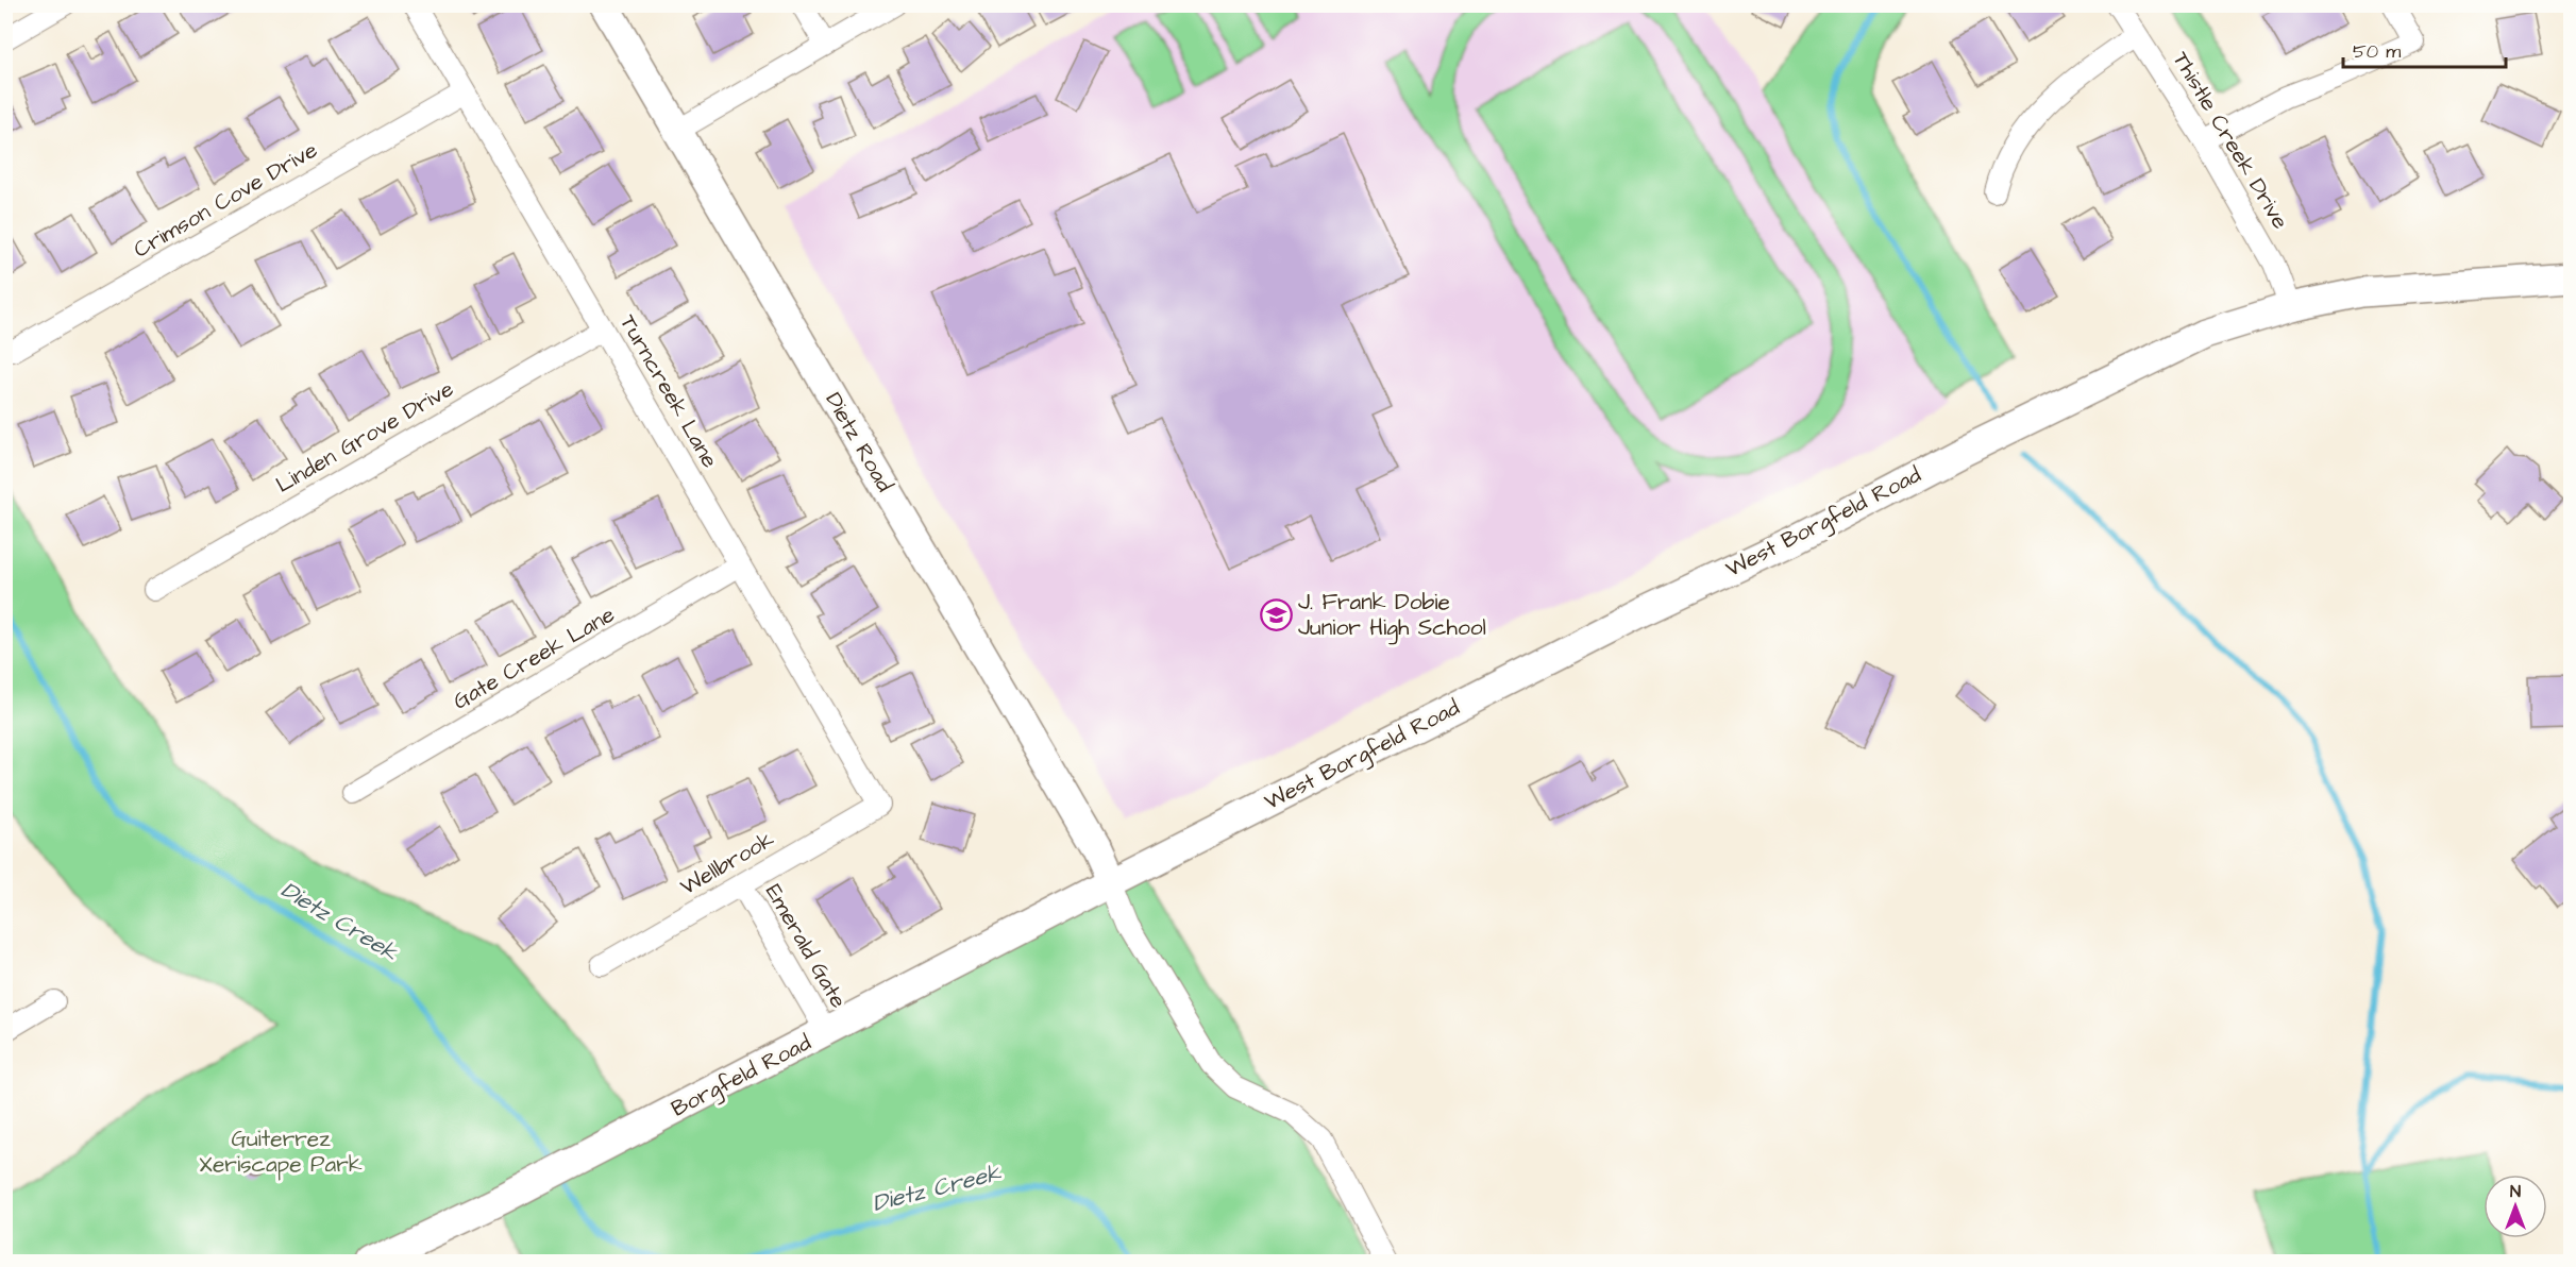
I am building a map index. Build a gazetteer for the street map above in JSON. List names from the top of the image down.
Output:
{
  "streets": {
    "street": [
      "Thistle Creek Drive",
      "Crimson Cove Drive",
      "Turncreek Lane",
      "Linden Grove Drive",
      "Dietz Road",
      "West Borgfeld Road",
      "Gate Creek Lane",
      "Wellbrook",
      "Emerald Gate",
      "Borgfeld Road"
    ]
  },
  "crossings": [
    ["Thistle Creek Drive", "West Borgfeld Road"],
    ["Crimson Cove Drive", "Turncreek Lane"],
    ["Turncreek Lane", "Linden Grove Drive"],
    ["Turncreek Lane", "Gate Creek Lane"],
    ["Turncreek Lane", "Wellbrook"],
    ["Dietz Road", "West Borgfeld Road"],
    ["Dietz Road", "Borgfeld Road"],
    ["West Borgfeld Road", "Borgfeld Road"],
    ["Wellbrook", "Emerald Gate"],
    ["Emerald Gate", "Borgfeld Road"]
  ],
  "water": ["Dietz Creek"],
  "parks": ["Guiterrez Xeriscape Park"],
  "places": {
    "school or university": ["J. Frank Dobie Junior High School"]
  },
  "scale_bar": "50 m",
  "north": "top"
}
